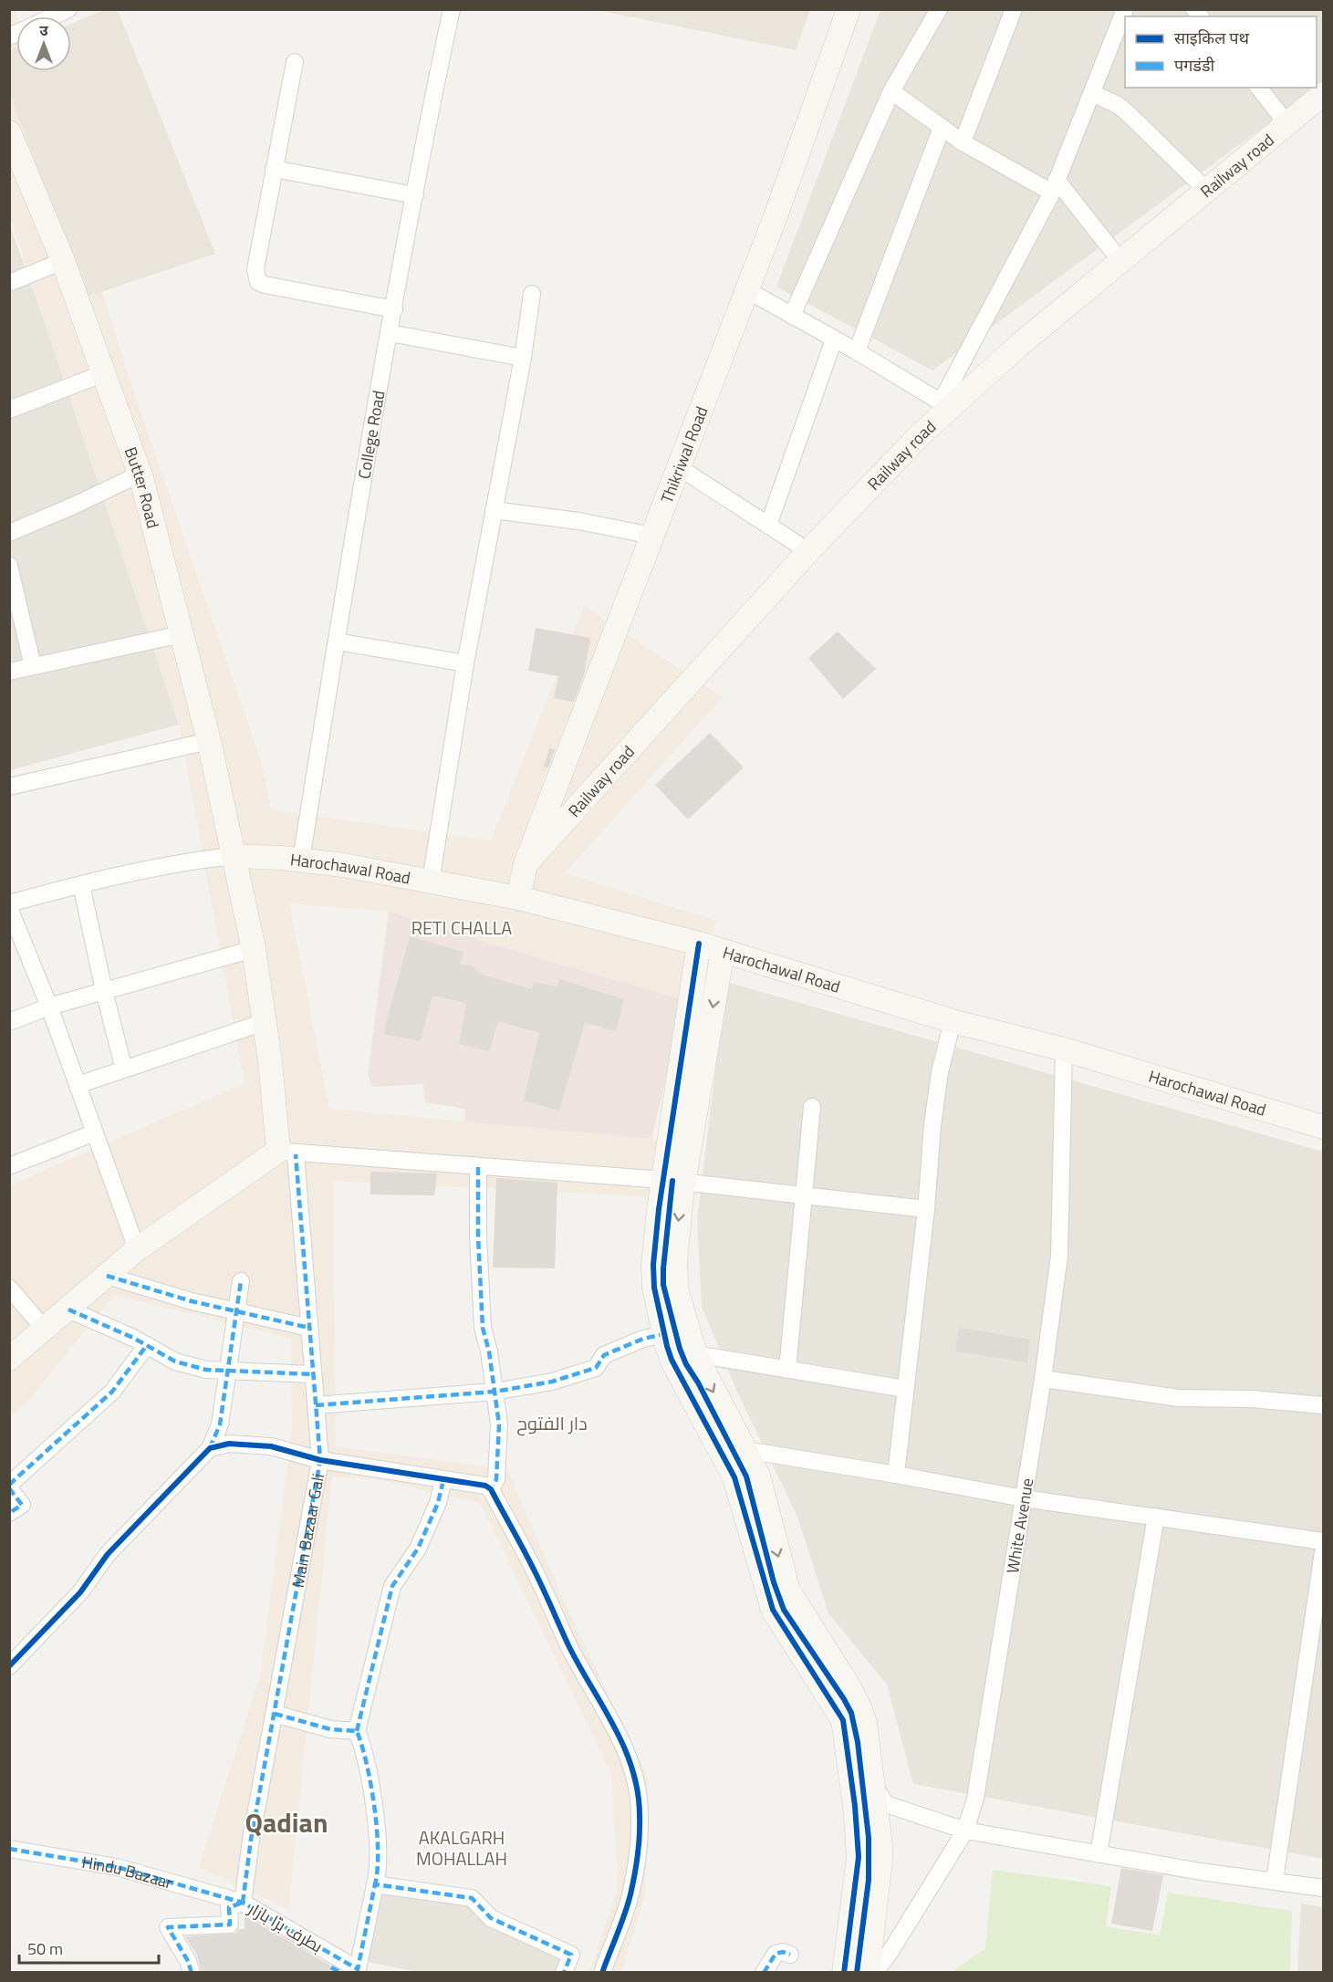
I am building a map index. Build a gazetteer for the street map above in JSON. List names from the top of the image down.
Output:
{
  "streets": {
    "main road": [
      "Railway road",
      "Thikriwal Road",
      "Butter Road",
      "Harochawal Road"
    ],
    "street": [
      "College Road",
      "White Avenue",
      "Main Bazaar Gali",
      "Hindu Bazaar",
      "بطرف بڑا بازار"
    ]
  },
  "crossings": [
    ["Railway road", "Thikriwal Road"],
    ["College Road", "Harochawal Road"],
    ["Thikriwal Road", "Harochawal Road"],
    ["Butter Road", "Harochawal Road"],
    ["Butter Road", "Main Bazaar Gali"],
    ["Harochawal Road", "White Avenue"],
    ["Main Bazaar Gali", "Hindu Bazaar"],
    ["Main Bazaar Gali", "بطرف بڑا بازار"],
    ["Hindu Bazaar", "بطرف بڑا بازار"]
  ],
  "districts": [
    "RETI CHALLA",
    "دار الفتوح",
    "Qadian",
    "AKALGARH MOHALLAH"
  ],
  "legend": ["साइकिल पथ", "पगडंडी"],
  "scale_bar": "50 m",
  "north": "top"
}
